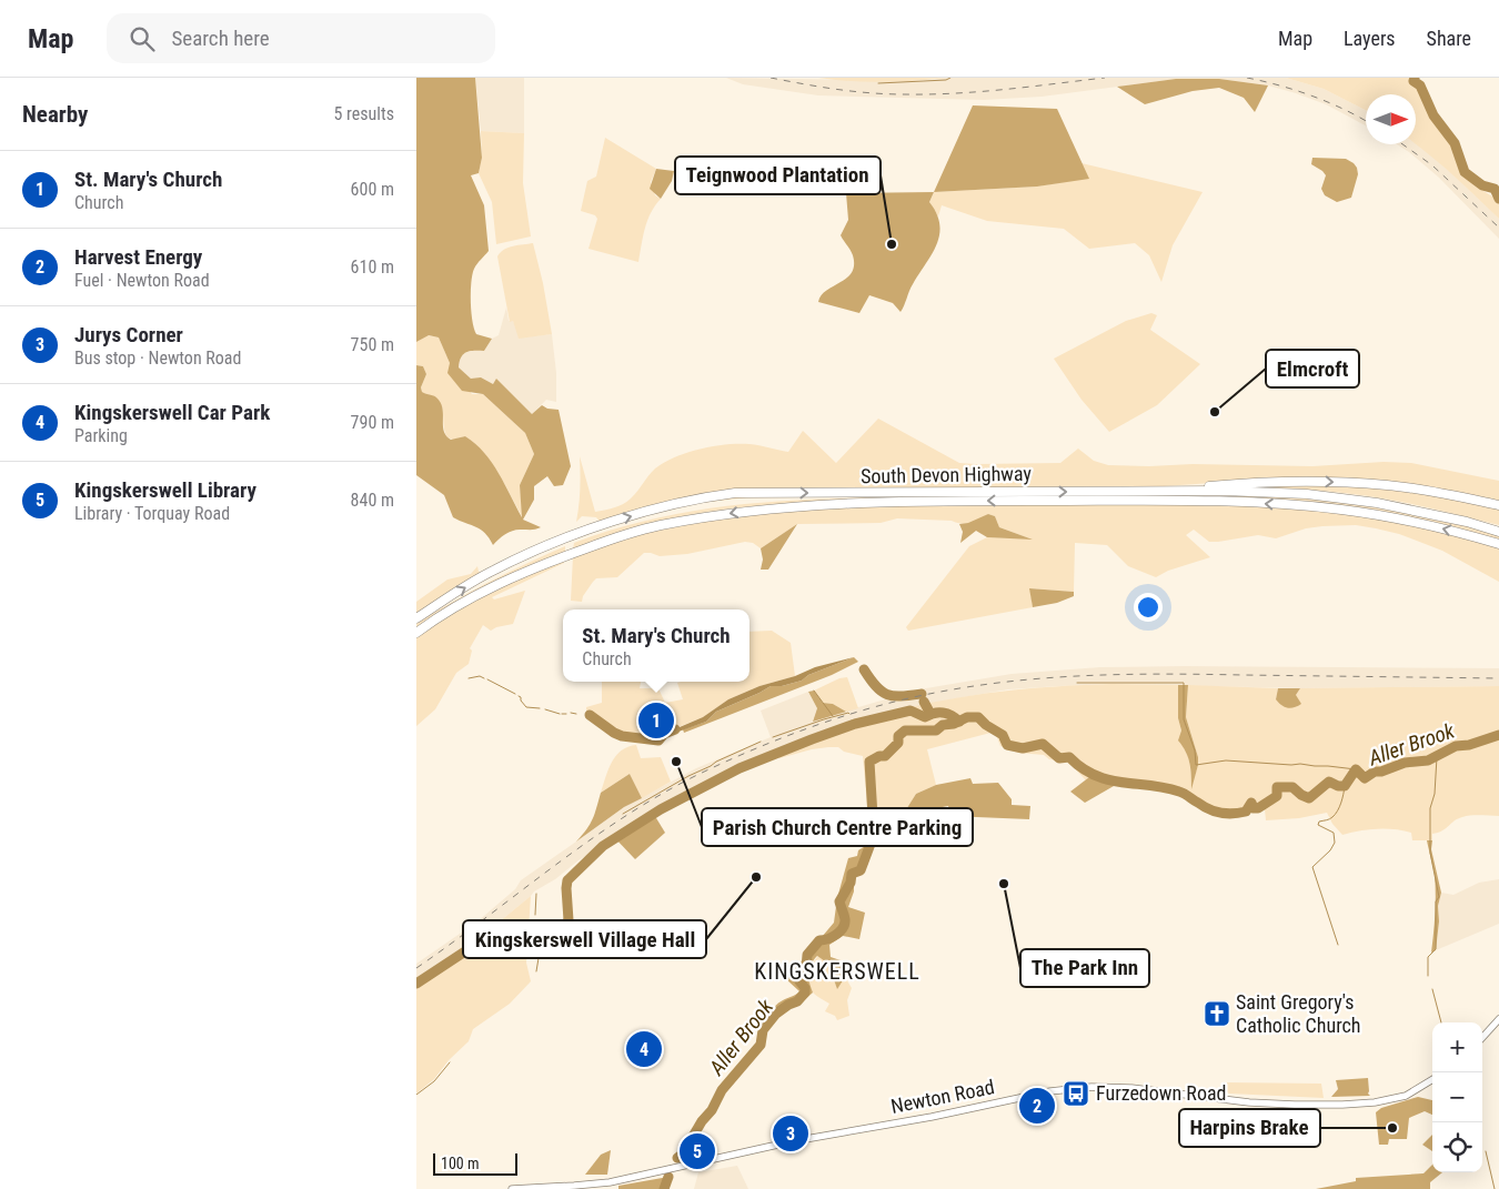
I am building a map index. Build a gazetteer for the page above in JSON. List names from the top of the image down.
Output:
{
  "streets": {
    "highway": ["South Devon Highway"],
    "street": ["Newton Road"]
  },
  "districts": ["KINGSKERSWELL"],
  "water": ["Aller Brook"],
  "places": {
    "other": [
      "Teignwood Plantation",
      "Elmcroft",
      "Parish Church Centre Parking",
      "Kingskerswell Village Hall",
      "The Park Inn",
      "Harpins Brake"
    ],
    "church": ["Saint Gregory's Catholic Church"],
    "bus stop": ["Furzedown Road"]
  },
  "scale_bar": "100 m",
  "north": "right",
  "page": {
    "header": "Map",
    "search": "Search here",
    "nav": ["Map", "Layers", "Share"],
    "heading": ["Nearby", "5 results"],
    "list": [
      {
        "mark": "1",
        "name": "St. Mary's Church",
        "note": "Church",
        "value": "600 m"
      },
      {
        "mark": "2",
        "name": "Harvest Energy",
        "note": "Fuel · Newton Road",
        "value": "610 m"
      },
      {
        "mark": "3",
        "name": "Jurys Corner",
        "note": "Bus stop · Newton Road",
        "value": "750 m"
      },
      {
        "mark": "4",
        "name": "Kingskerswell Car Park",
        "note": "Parking",
        "value": "790 m"
      },
      {
        "mark": "5",
        "name": "Kingskerswell Library",
        "note": "Library · Torquay Road",
        "value": "840 m"
      }
    ],
    "popup": ["St. Mary's Church", "Church"],
    "pins": [
      "1",
      "4",
      "2",
      "3",
      "5"
    ],
    "map_buttons": ["+", "−"],
    "scale": "100 m"
  }
}
